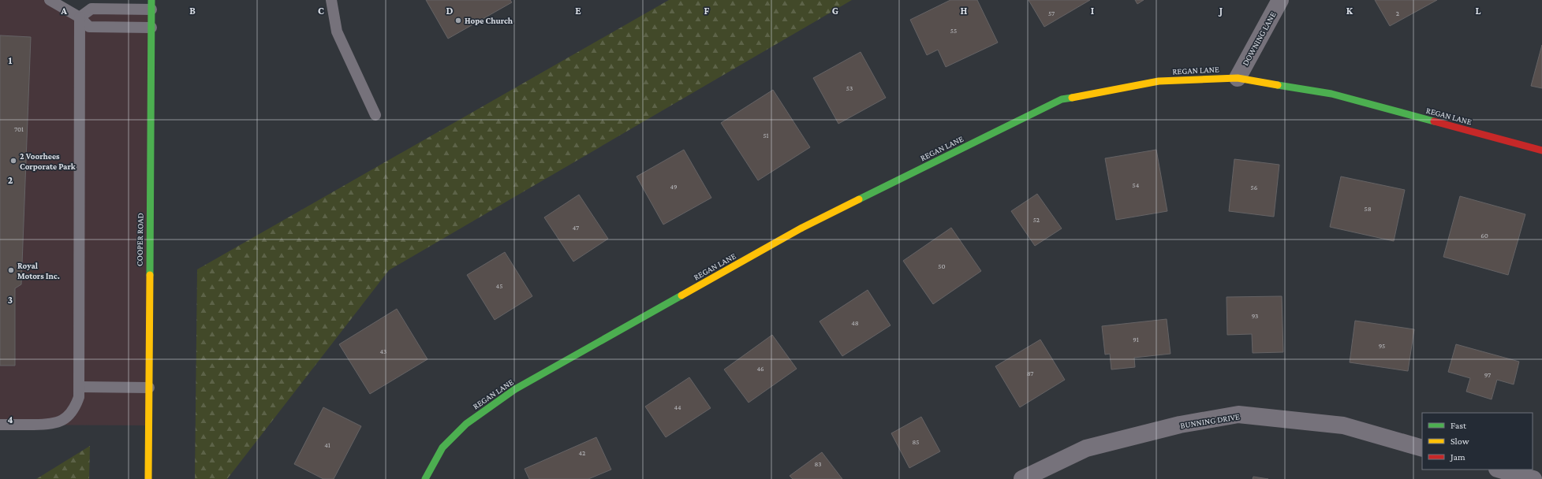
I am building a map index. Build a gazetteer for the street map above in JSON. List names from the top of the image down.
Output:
{
  "streets": {
    "street": [
      "DOWNING LANE",
      "REGAN LANE",
      "COOPER ROAD",
      "BUNNING DRIVE"
    ]
  },
  "crossings": [
    ["DOWNING LANE", "REGAN LANE"]
  ],
  "places": ["Hope Church", "2 Voorhees Corporate Park", "Royal Motors Inc."],
  "house_numbers": [
    "57",
    "2",
    "55",
    "53",
    "701",
    "51",
    "54",
    "49",
    "56",
    "58",
    "52",
    "47",
    "60",
    "50",
    "45",
    "93",
    "48",
    "91",
    "95",
    "43",
    "46",
    "87",
    "97",
    "44",
    "85",
    "41",
    "42",
    "83"
  ],
  "legend": ["Fast", "Slow", "Jam"],
  "grid": {
    "columns": [
      "A",
      "B",
      "C",
      "D",
      "E",
      "F",
      "G",
      "H",
      "I",
      "J",
      "K",
      "L"
    ],
    "rows": [
      "1",
      "2",
      "3",
      "4"
    ]
  }
}
